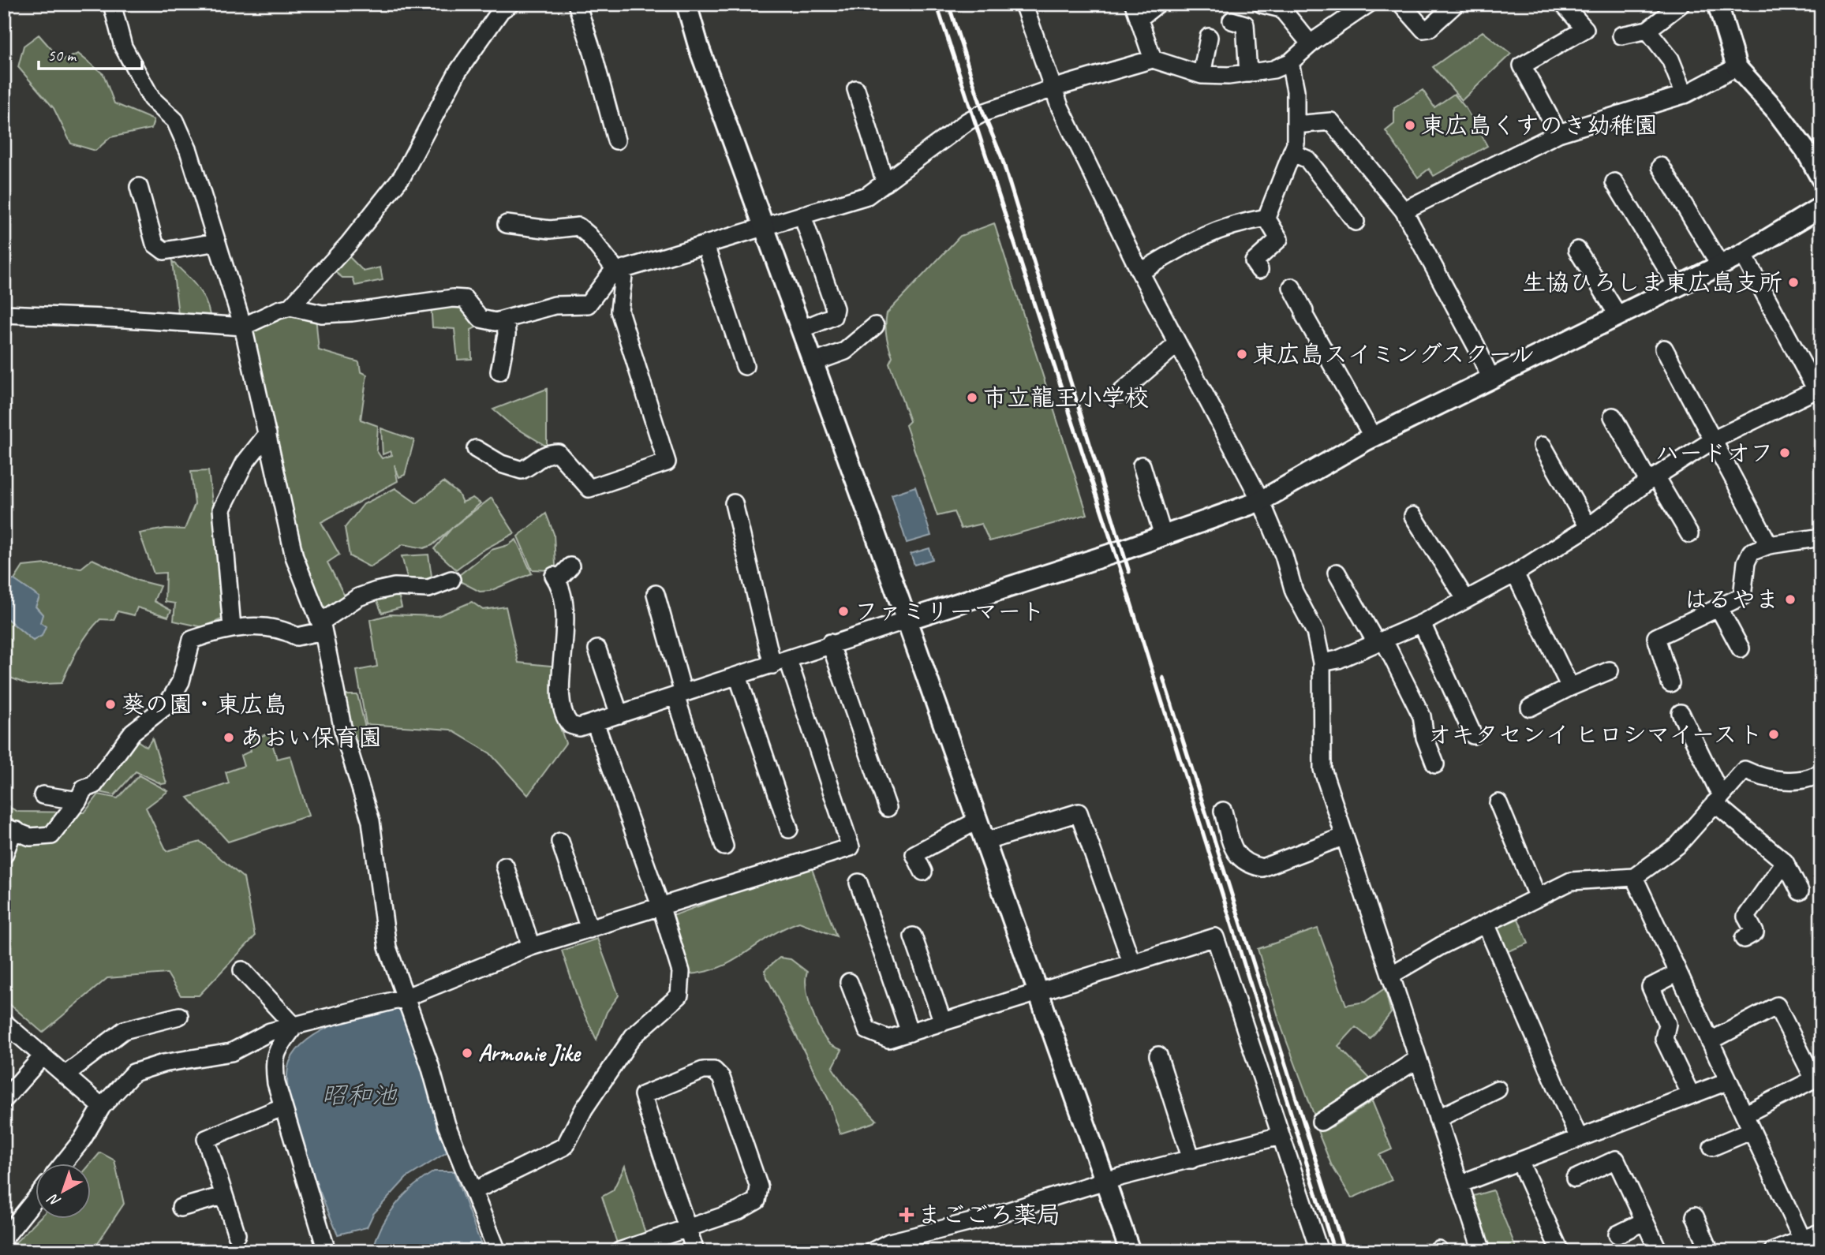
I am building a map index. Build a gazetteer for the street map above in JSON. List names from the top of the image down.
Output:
{
  "water": ["昭和池"],
  "places": {
    "other": [
      "東広島くすのき幼稚園",
      "生協ひろしま東広島支所",
      "東広島スイミングスクール",
      "市立龍王小学校",
      "ハードオフ",
      "はるやま",
      "ファミリーマート",
      "葵の園・東広島",
      "オキタセンイ ヒロシマイースト",
      "あおい保育園",
      "Armonie Jike"
    ],
    "health": ["まごごろ薬局"]
  },
  "scale_bar": "50 m",
  "north": "bottom left"
}
